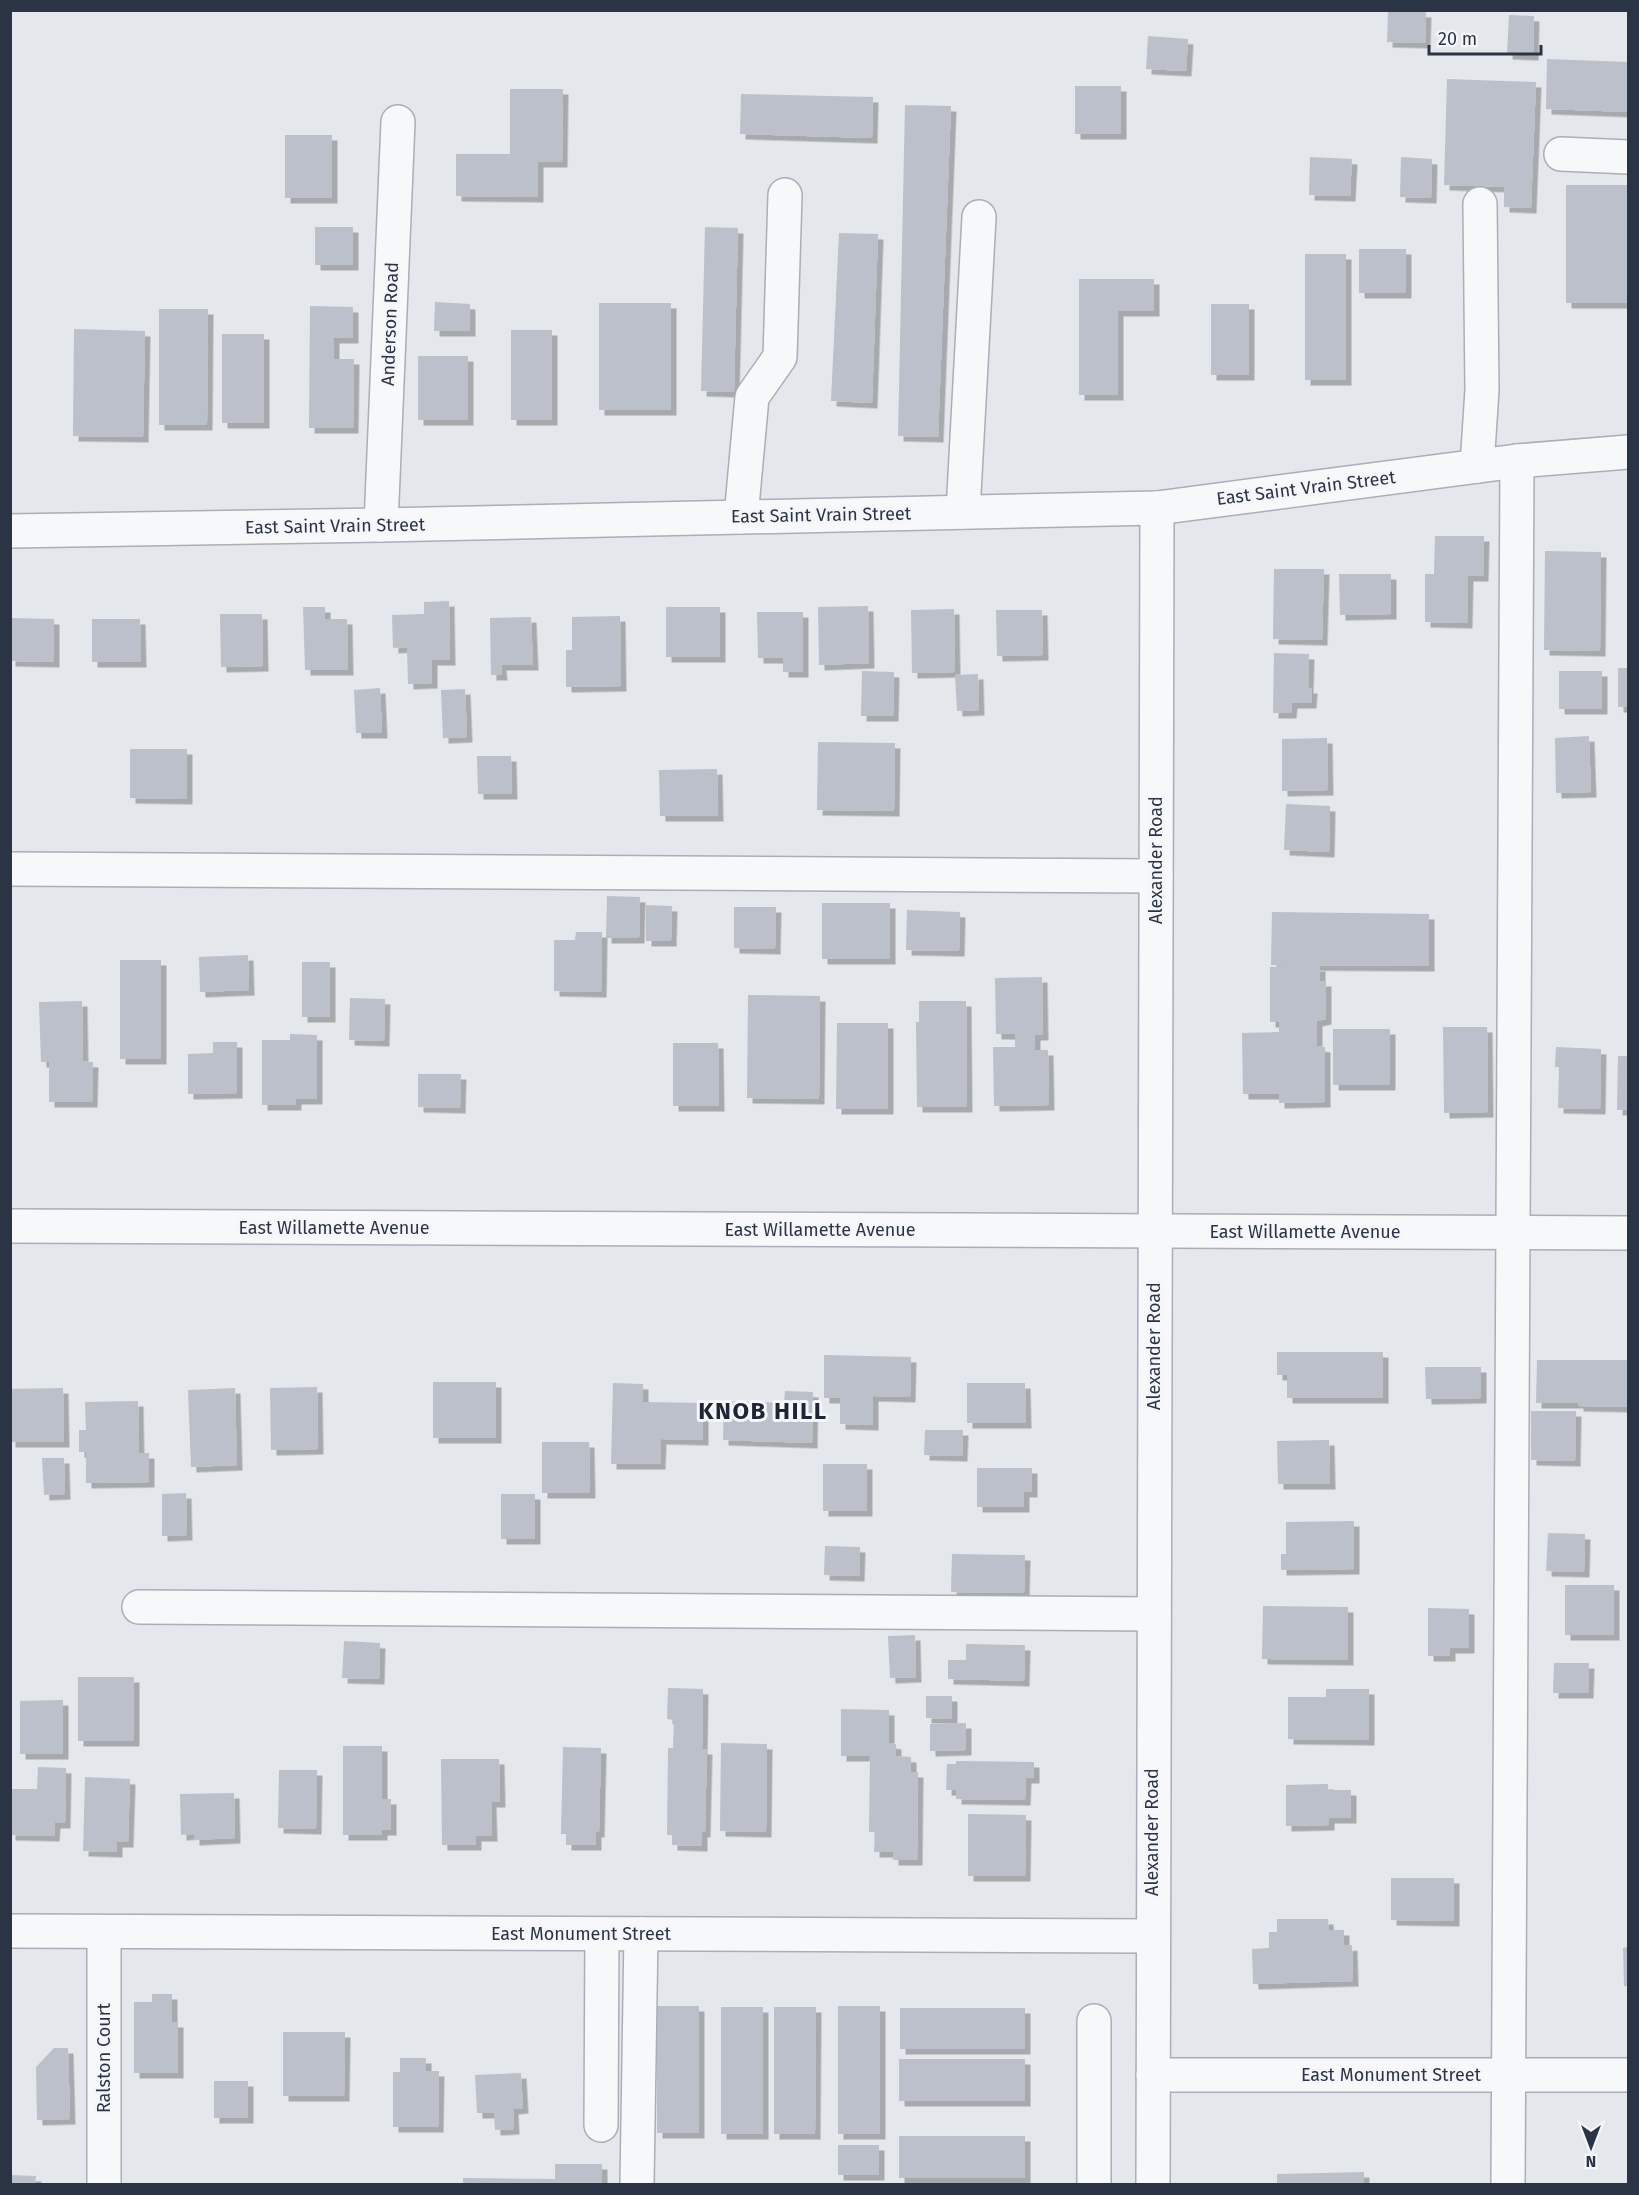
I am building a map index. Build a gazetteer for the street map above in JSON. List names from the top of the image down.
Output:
{
  "streets": {
    "street": [
      "Anderson Road",
      "East Saint Vrain Street",
      "Alexander Road",
      "East Willamette Avenue",
      "East Monument Street",
      "Ralston Court"
    ]
  },
  "crossings": [
    ["Anderson Road", "East Saint Vrain Street"],
    ["East Saint Vrain Street", "Alexander Road"],
    ["Alexander Road", "East Willamette Avenue"],
    ["Alexander Road", "East Monument Street"],
    ["East Monument Street", "Ralston Court"]
  ],
  "districts": ["KNOB HILL"],
  "scale_bar": "20 m",
  "north": "bottom"
}
